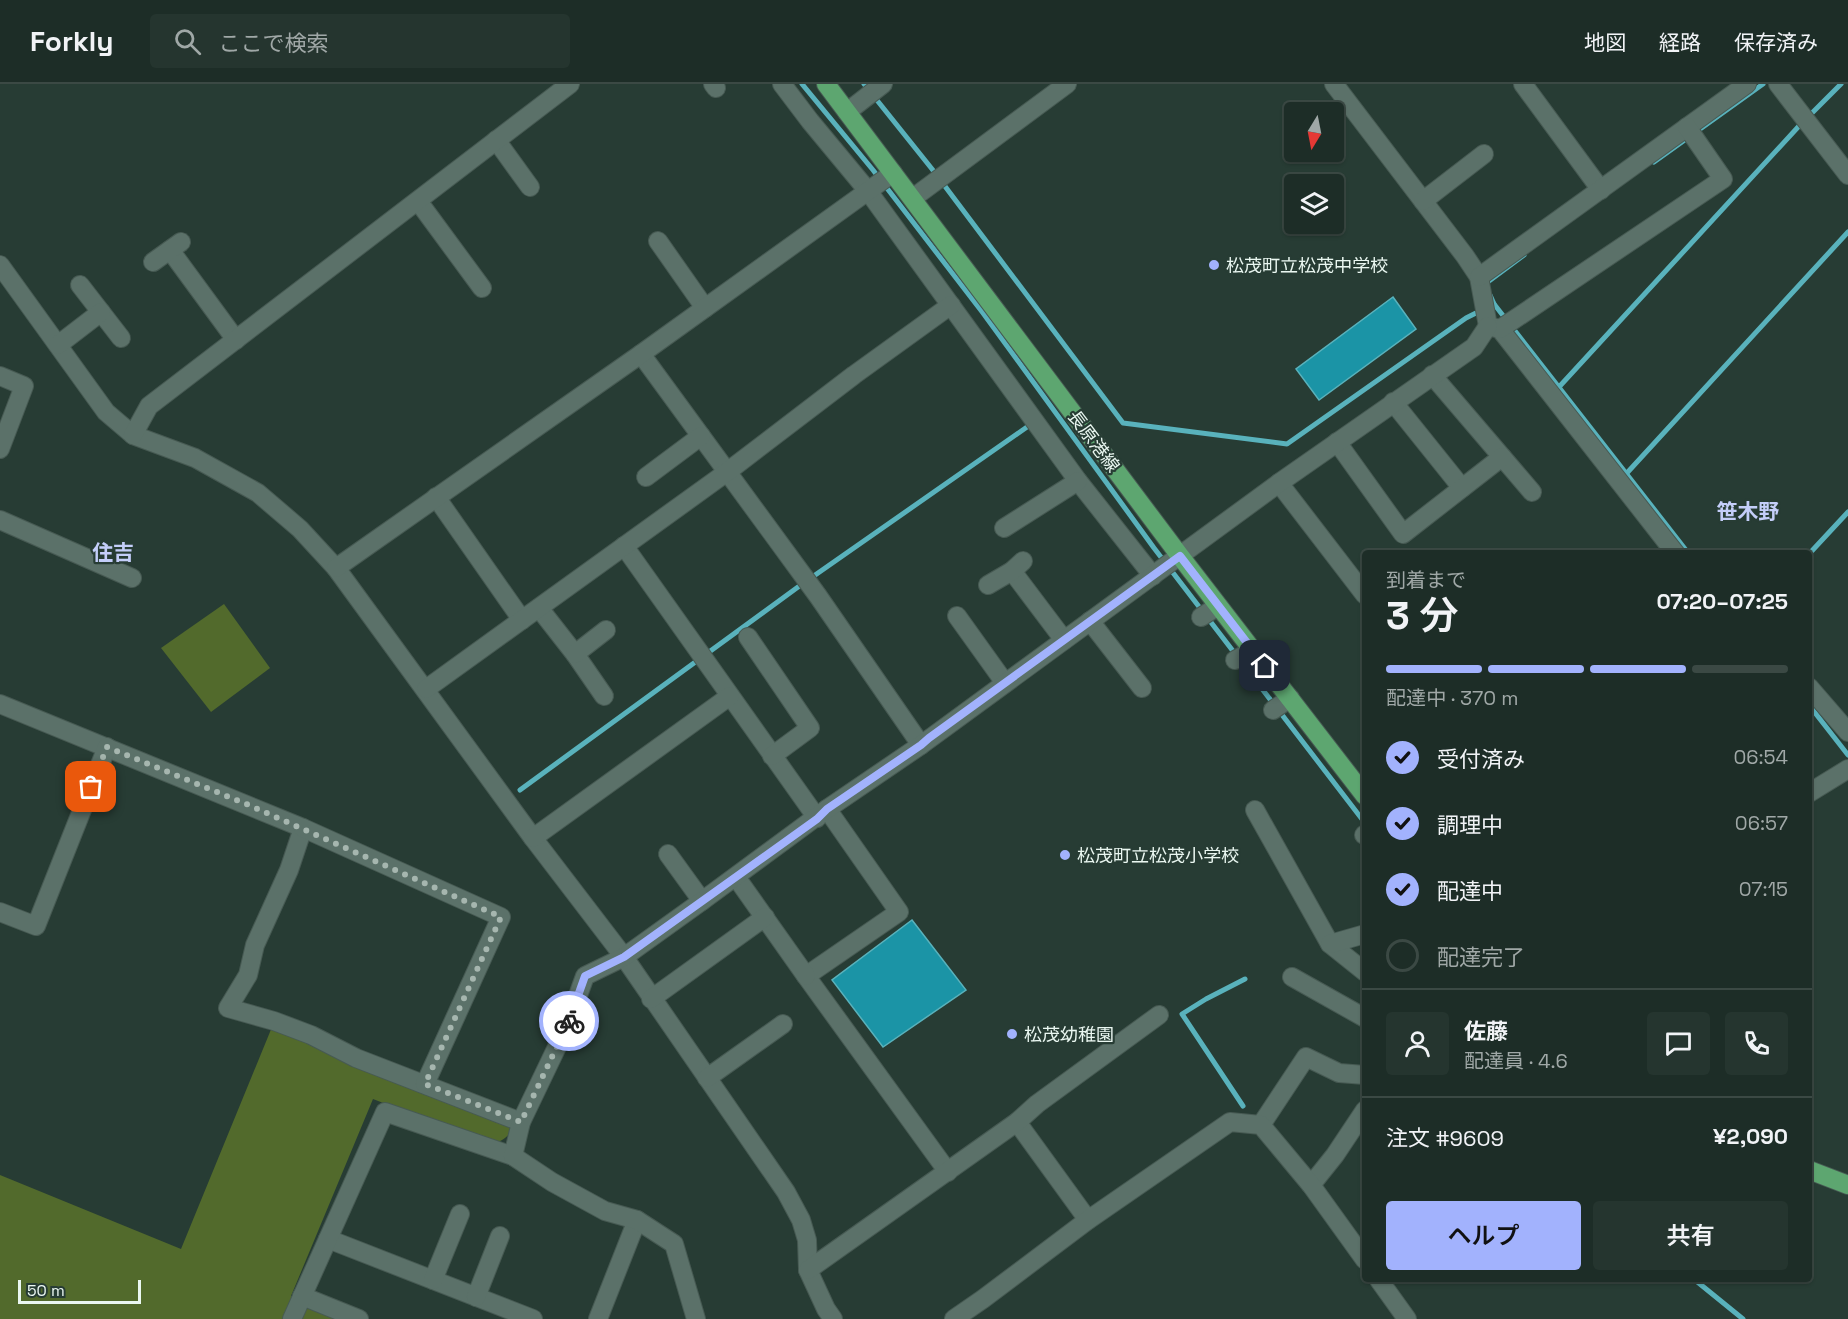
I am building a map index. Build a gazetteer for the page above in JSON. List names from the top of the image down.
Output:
{
  "streets": {
    "main road": ["長原港線"]
  },
  "districts": ["笹木野", "住吉"],
  "places": ["松茂町立松茂中学校", "松茂町立松茂小学校", "松茂幼稚園"],
  "scale_bar": "50 m",
  "north": "bottom",
  "page": {
    "header": "Forkly",
    "search": "ここで検索",
    "nav": ["地図", "経路", "保存済み"],
    "heading": ["3 分", "到着まで", "07:20–07:25"],
    "panel": [
      "佐藤",
      "配達員 · 4.6",
      "注文 #9609",
      "¥2,090"
    ],
    "bar": "配達中 · 370 m",
    "list": [
      ["受付済み", "06:54"],
      ["調理中", "06:57"],
      ["配達中", "07:15"],
      "配達完了"
    ],
    "buttons": ["ヘルプ", "共有"],
    "scale": "50 m"
  }
}
